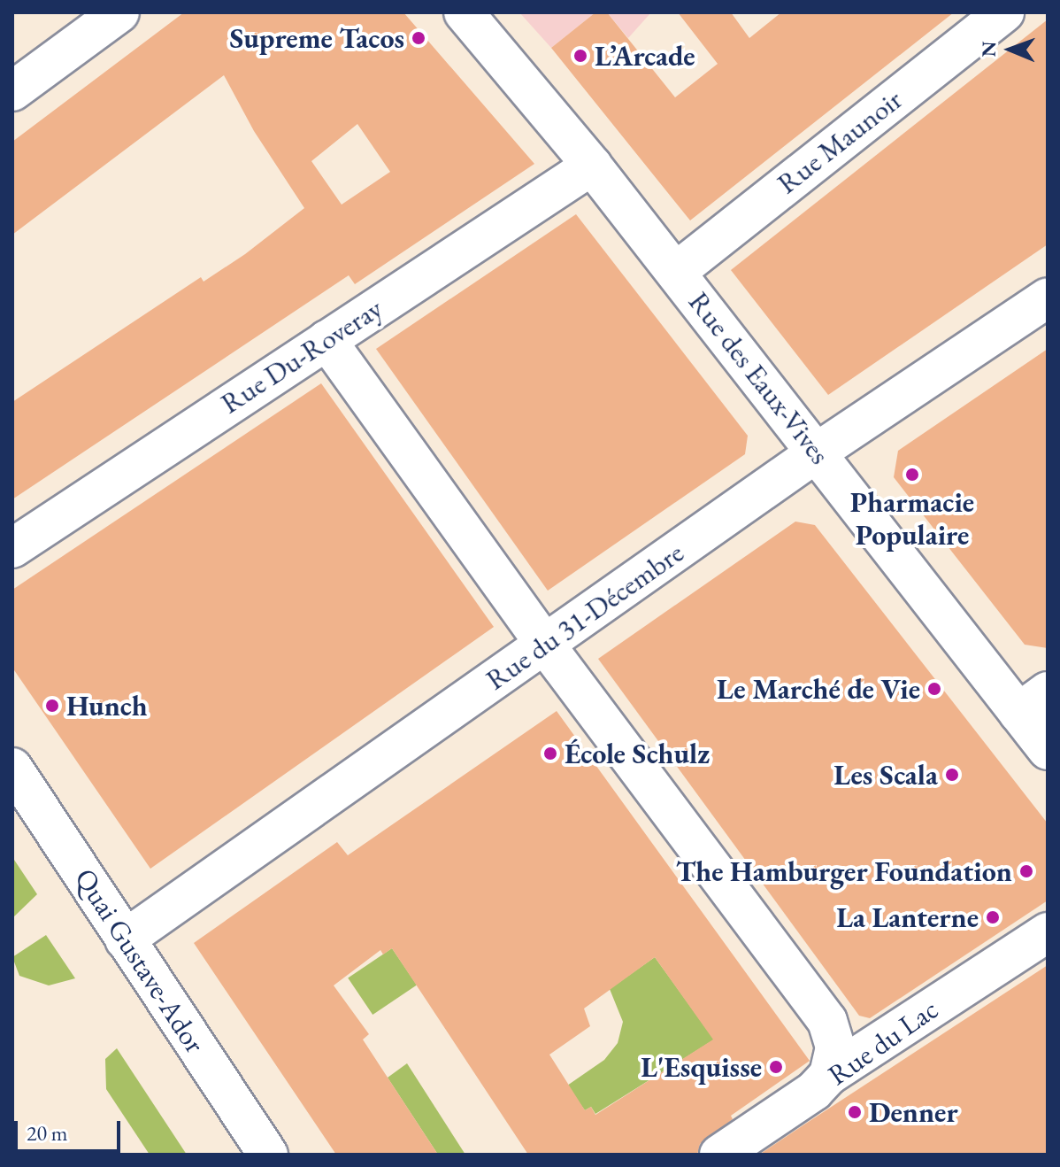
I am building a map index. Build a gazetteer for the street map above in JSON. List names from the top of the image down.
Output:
{
  "streets": {
    "street": [
      "Rue Maunoir",
      "Rue Du-Roveray",
      "Rue des Eaux-Vives",
      "Rue du 31-Décembre",
      "Quai Gustave-Ador",
      "Rue du Lac"
    ]
  },
  "crossings": [
    ["Rue Maunoir", "Rue des Eaux-Vives"],
    ["Rue Du-Roveray", "Rue des Eaux-Vives"],
    ["Rue des Eaux-Vives", "Rue du 31-Décembre"],
    ["Rue du 31-Décembre", "Quai Gustave-Ador"]
  ],
  "places": [
    "Supreme Tacos",
    "L’Arcade",
    "Pharmacie Populaire",
    "Le Marché de Vie",
    "Hunch",
    "École Schulz",
    "Les Scala",
    "The Hamburger Foundation",
    "La Lanterne",
    "L'Esquisse",
    "Denner"
  ],
  "scale_bar": "20 m",
  "north": "left"
}
